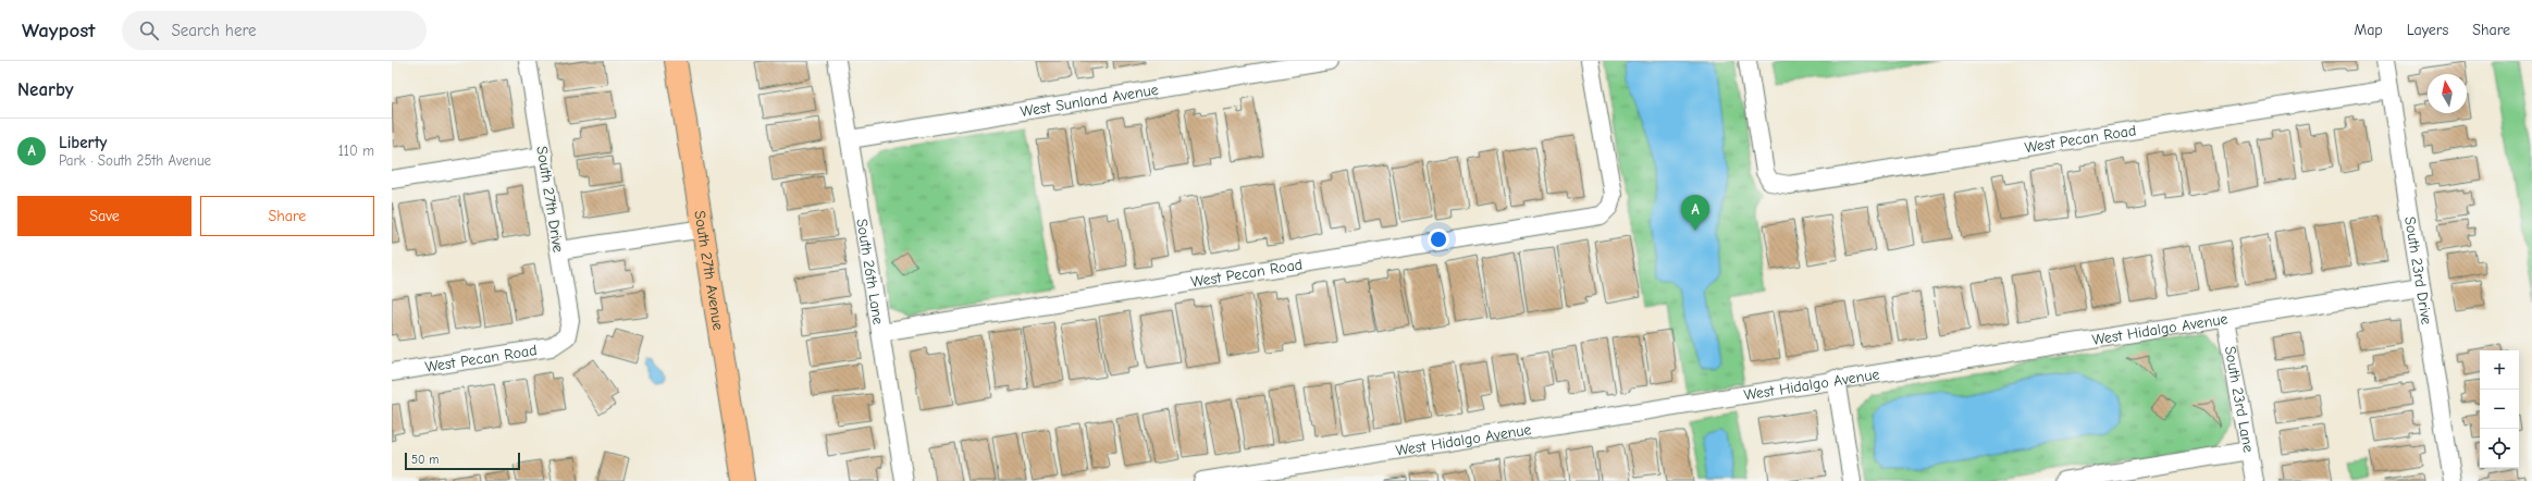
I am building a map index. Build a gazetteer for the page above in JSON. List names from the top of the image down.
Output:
{
  "streets": {
    "main road": ["South 27th Avenue"],
    "street": [
      "West Sunland Avenue",
      "West Pecan Road",
      "South 27th Drive",
      "South 26th Lane",
      "South 23rd Drive",
      "West Hidalgo Avenue",
      "South 23rd Lane"
    ]
  },
  "crossings": [
    ["West Sunland Avenue", "South 26th Lane"],
    ["West Pecan Road", "South 27th Drive"],
    ["West Pecan Road", "South 26th Lane"],
    ["West Pecan Road", "South 23rd Drive"],
    ["South 23rd Drive", "West Hidalgo Avenue"],
    ["West Hidalgo Avenue", "South 23rd Lane"]
  ],
  "scale_bar": "50 m",
  "north": "top",
  "page": {
    "header": "Waypost",
    "search": "Search here",
    "nav": ["Map", "Layers", "Share"],
    "heading": "Nearby",
    "list": [
      {
        "mark": "A",
        "name": "Liberty",
        "note": "Park · South 25th Avenue",
        "value": "110 m"
      }
    ],
    "buttons": ["Save", "Share"],
    "pins": "A",
    "map_buttons": ["+", "−"],
    "scale": "50 m"
  }
}
